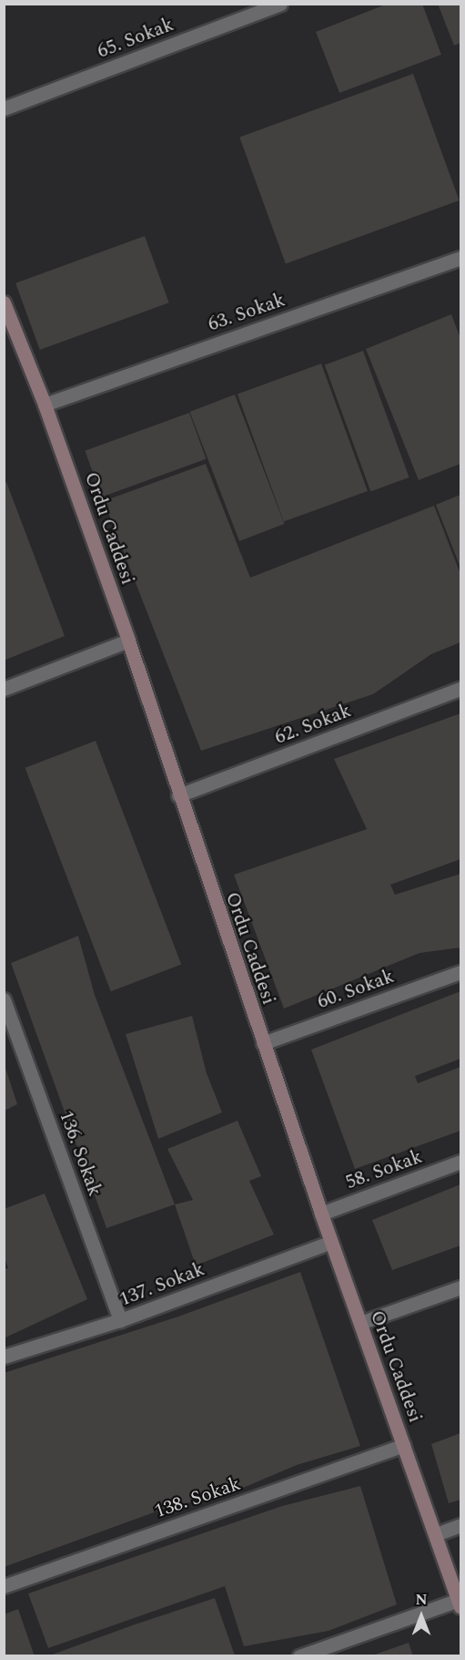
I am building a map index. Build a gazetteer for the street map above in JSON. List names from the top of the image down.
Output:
{
  "streets": {
    "main road": ["Ordu Caddesi"],
    "street": [
      "65. Sokak",
      "63. Sokak",
      "62. Sokak",
      "60. Sokak",
      "136. Sokak",
      "58. Sokak",
      "137. Sokak",
      "138. Sokak"
    ]
  },
  "crossings": [
    ["63. Sokak", "Ordu Caddesi"],
    ["Ordu Caddesi", "62. Sokak"],
    ["Ordu Caddesi", "60. Sokak"],
    ["Ordu Caddesi", "58. Sokak"],
    ["Ordu Caddesi", "137. Sokak"],
    ["Ordu Caddesi", "138. Sokak"],
    ["136. Sokak", "137. Sokak"]
  ],
  "north": "top"
}
